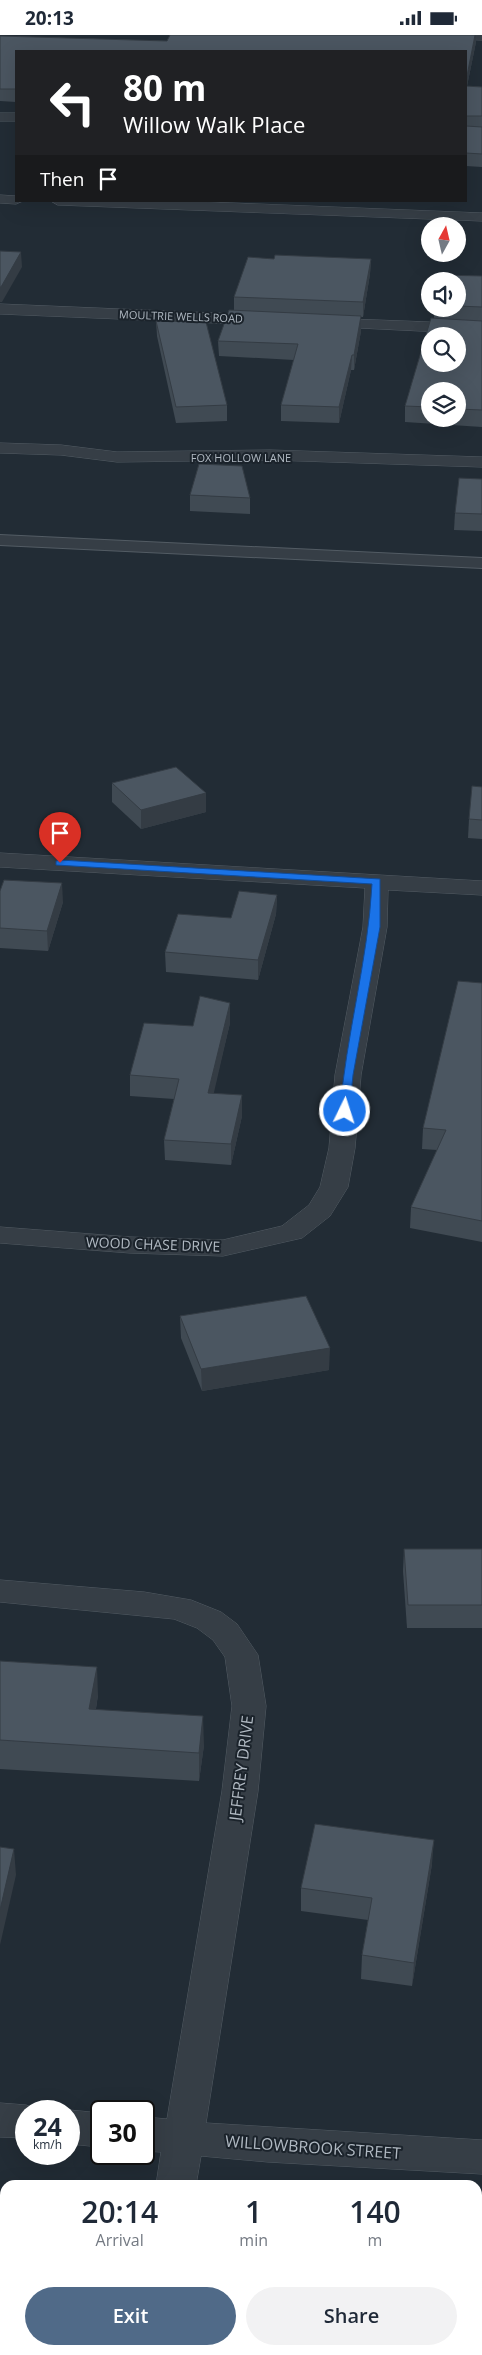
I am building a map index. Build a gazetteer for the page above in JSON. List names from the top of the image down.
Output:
{
  "streets": {
    "street": [
      "MOULTRIE WELLS ROAD",
      "FOX HOLLOW LANE",
      "WOOD CHASE DRIVE",
      "JEFFREY DRIVE",
      "WILLOWBROOK STREET"
    ]
  },
  "crossings": [
    ["JEFFREY DRIVE", "WILLOWBROOK STREET"]
  ],
  "north": "top",
  "page": {
    "status": "20:13",
    "turn": ["80 m", "Willow Walk Place"],
    "then": "Then",
    "speed": "24 km/h",
    "limit": "30",
    "eta": [
      "20:14",
      "Arrival",
      "1",
      "min",
      "140",
      "m"
    ],
    "buttons": ["Exit", "Share"]
  }
}
